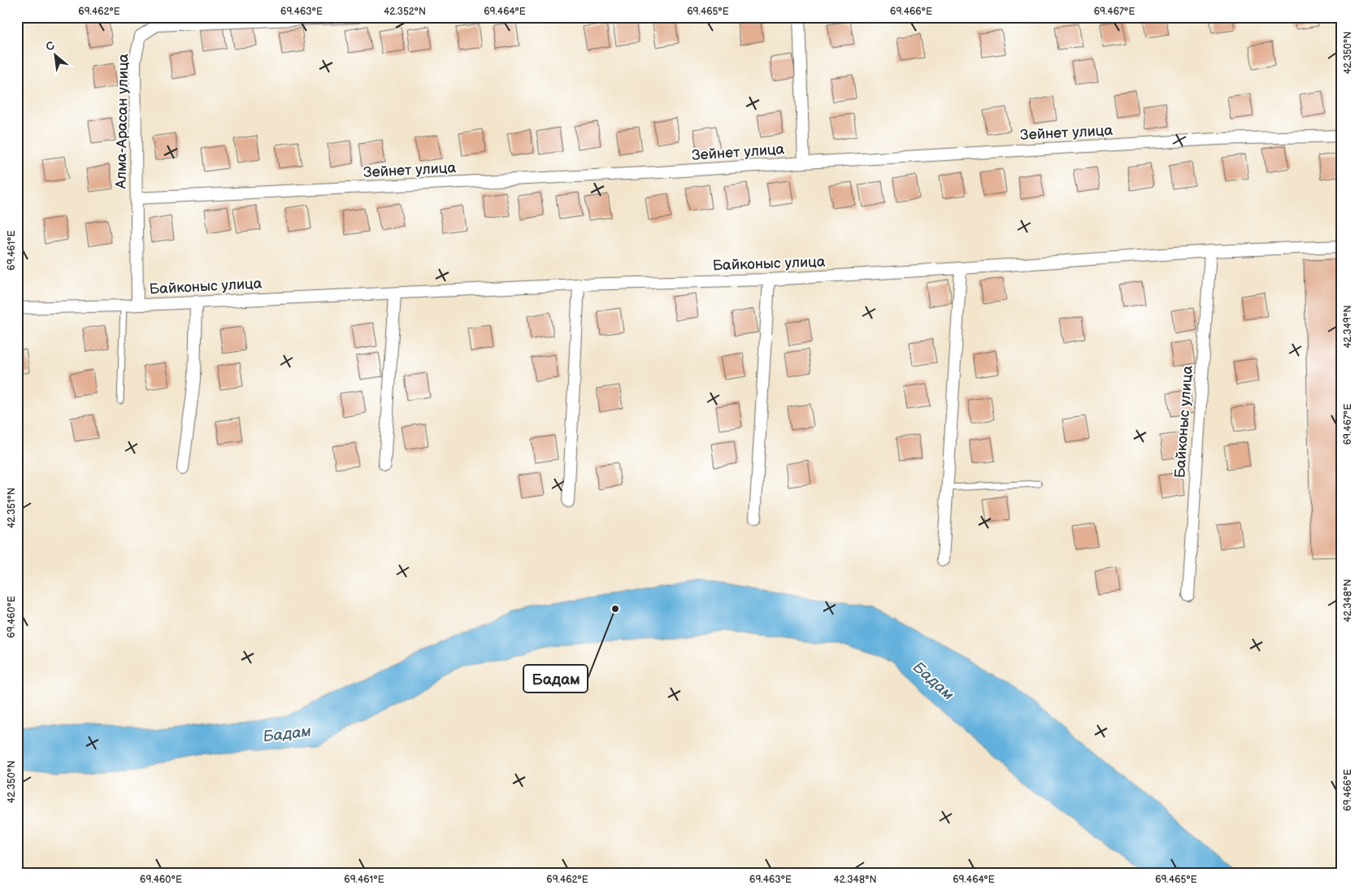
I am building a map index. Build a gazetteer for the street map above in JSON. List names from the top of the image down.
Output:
{
  "streets": {
    "street": ["Алма-Арасан улица", "Зейнет улица", "Байконыс улица"]
  },
  "crossings": [
    ["Алма-Арасан улица", "Зейнет улица"],
    ["Алма-Арасан улица", "Байконыс улица"]
  ],
  "water": ["Бадам"],
  "places": ["Бадам"],
  "north": "top left",
  "coordinates": [
    "69.462°E",
    "69.463°E",
    "42.352°N",
    "69.464°E",
    "69.465°E",
    "69.466°E",
    "69.467°E",
    "42.350°N",
    "69.461°E",
    "42.349°N",
    "42.351°N",
    "42.348°N",
    "69.460°E"
  ]
}
